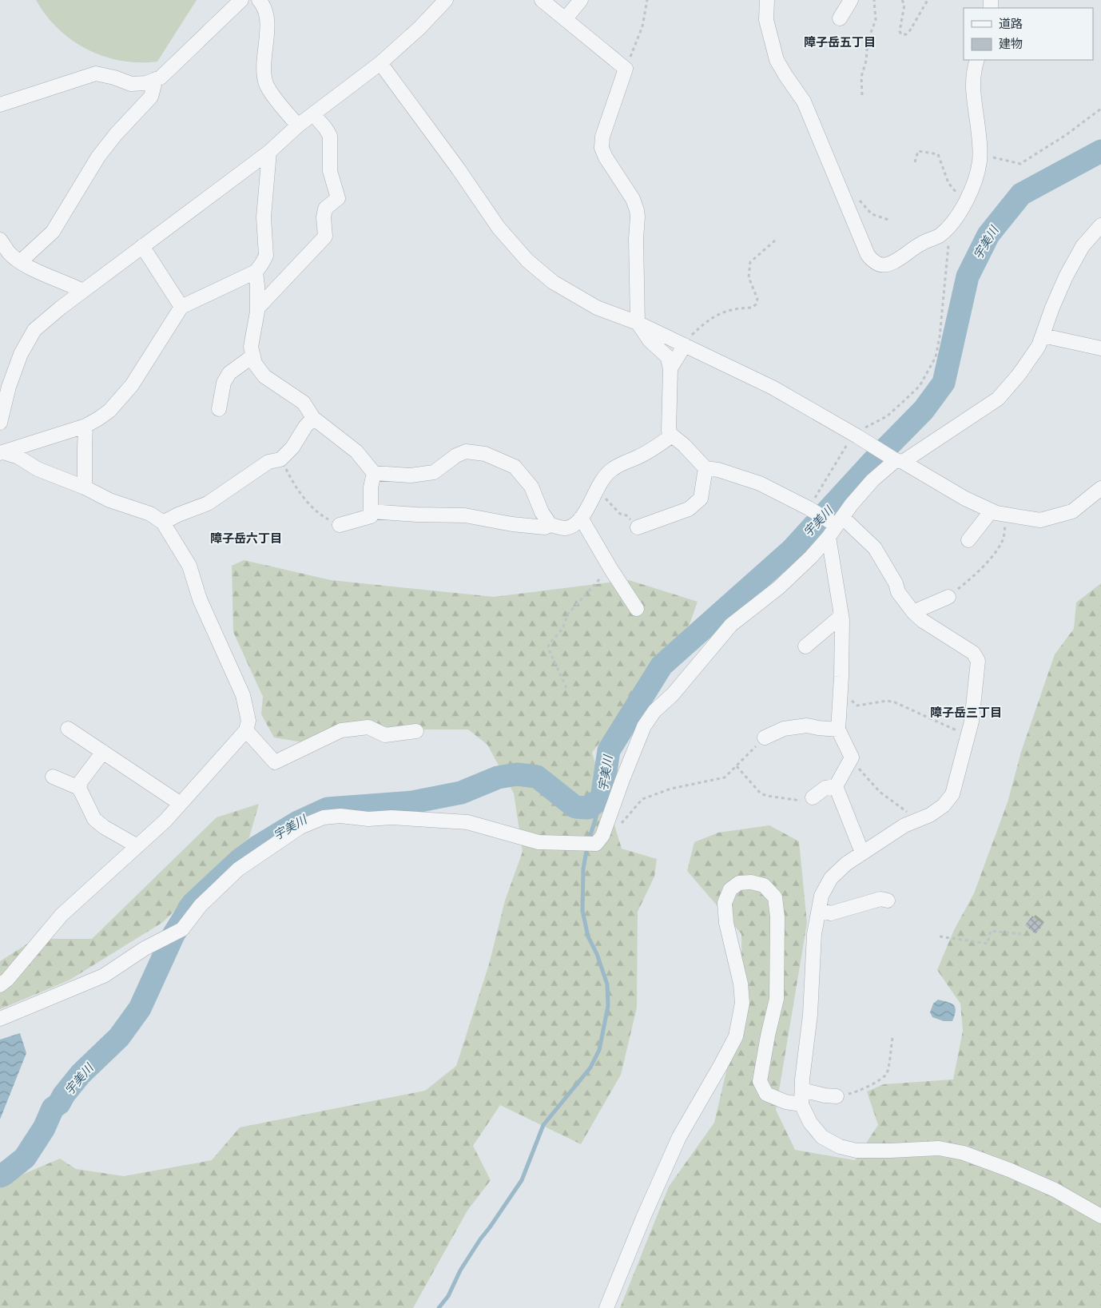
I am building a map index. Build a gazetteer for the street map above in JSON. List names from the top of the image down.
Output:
{
  "districts": ["障子岳五丁目", "障子岳六丁目", "障子岳三丁目"],
  "water": ["宇美川"],
  "legend": ["道路", "建物"]
}
